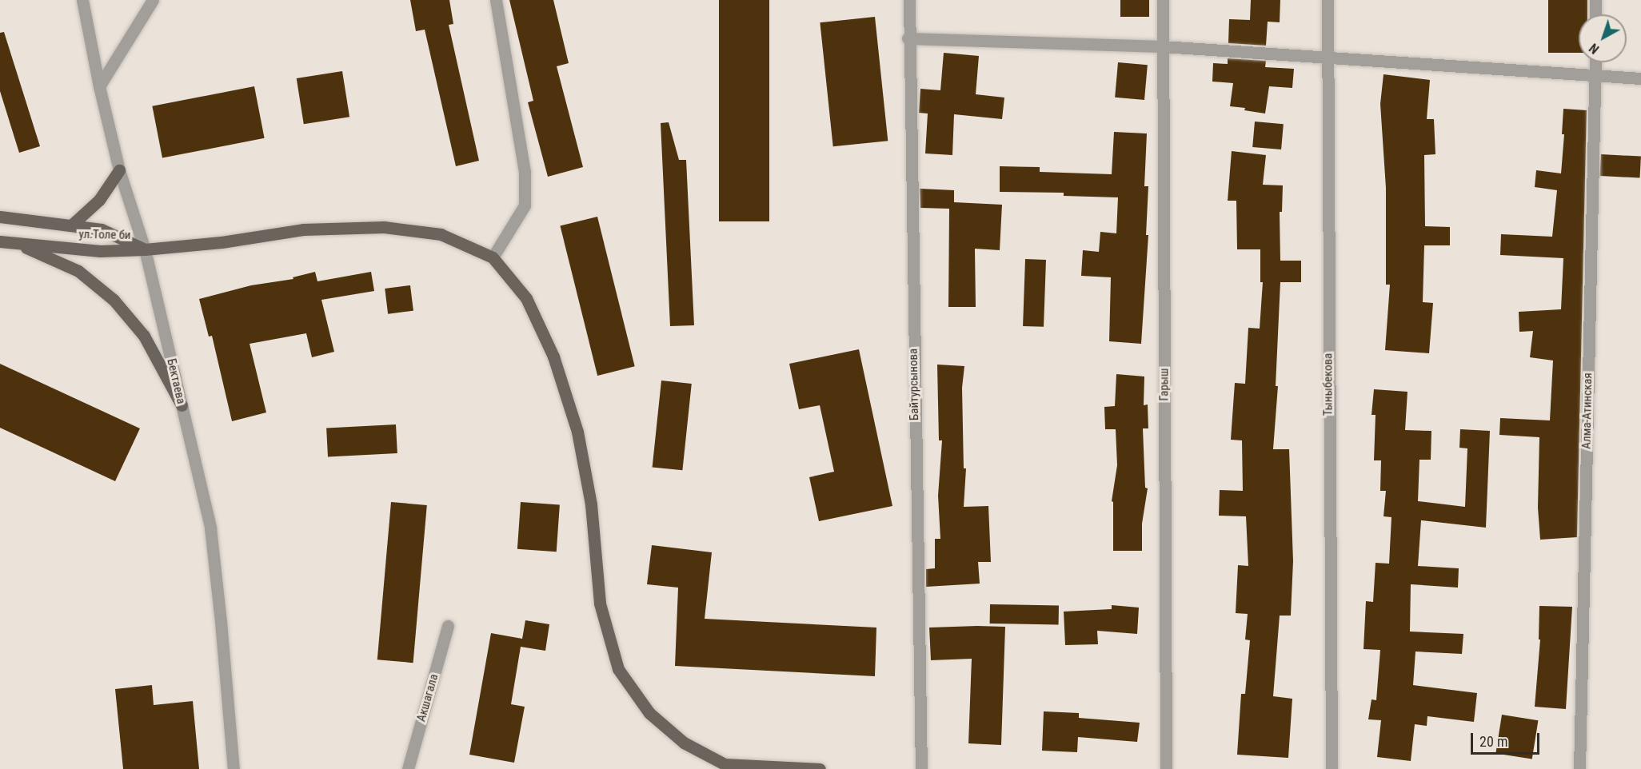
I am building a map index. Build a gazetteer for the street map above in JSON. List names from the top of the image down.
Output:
{
  "streets": {
    "main road": ["ул.Толе би"],
    "street": [
      "Бектаева",
      "Байтурсынова",
      "Гарыш",
      "Тыныбекова",
      "Алма-Атинская",
      "Акшагала"
    ]
  },
  "crossings": [
    ["ул.Толе би", "Бектаева"]
  ],
  "scale_bar": "20 m",
  "north": "bottom left"
}
